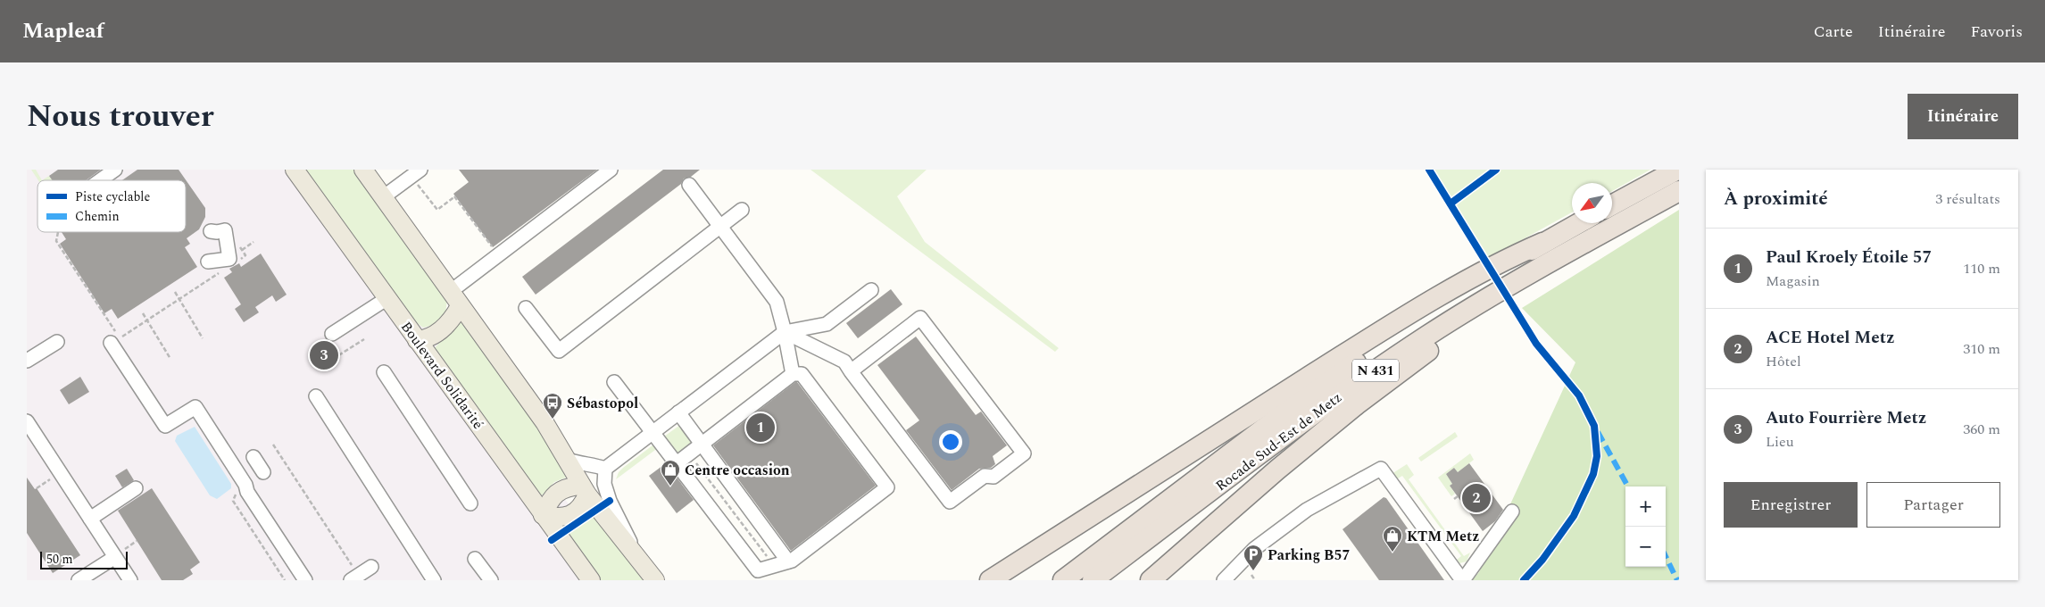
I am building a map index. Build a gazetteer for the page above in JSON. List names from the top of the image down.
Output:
{
  "streets": {
    "highway": ["N 431", "Rocade Sud-Est de Metz"],
    "main road": ["Boulevard Solidarité"]
  },
  "places": {
    "bus stop": ["Sébastopol"],
    "shop": ["Centre occasion", "KTM Metz"],
    "parking": ["Parking B57"]
  },
  "legend": ["Piste cyclable", "Chemin"],
  "scale_bar": "50 m",
  "north": "bottom left",
  "page": {
    "header": "Mapleaf",
    "nav": ["Carte", "Itinéraire", "Favoris"],
    "title": "Nous trouver",
    "buttons": [
      "Itinéraire",
      ["Enregistrer", "Partager"]
    ],
    "heading": ["À proximité", "3 résultats"],
    "list": [
      {
        "mark": "1",
        "name": "Paul Kroely Étoile 57",
        "note": "Magasin",
        "value": "110 m"
      },
      {
        "mark": "2",
        "name": "ACE Hotel Metz",
        "note": "Hôtel",
        "value": "310 m"
      },
      {
        "mark": "3",
        "name": "Auto Fourrière Metz",
        "note": "Lieu",
        "value": "360 m"
      }
    ],
    "pins": ["3", "1", "2"],
    "map_buttons": ["+", "−"],
    "scale": "50 m"
  }
}
